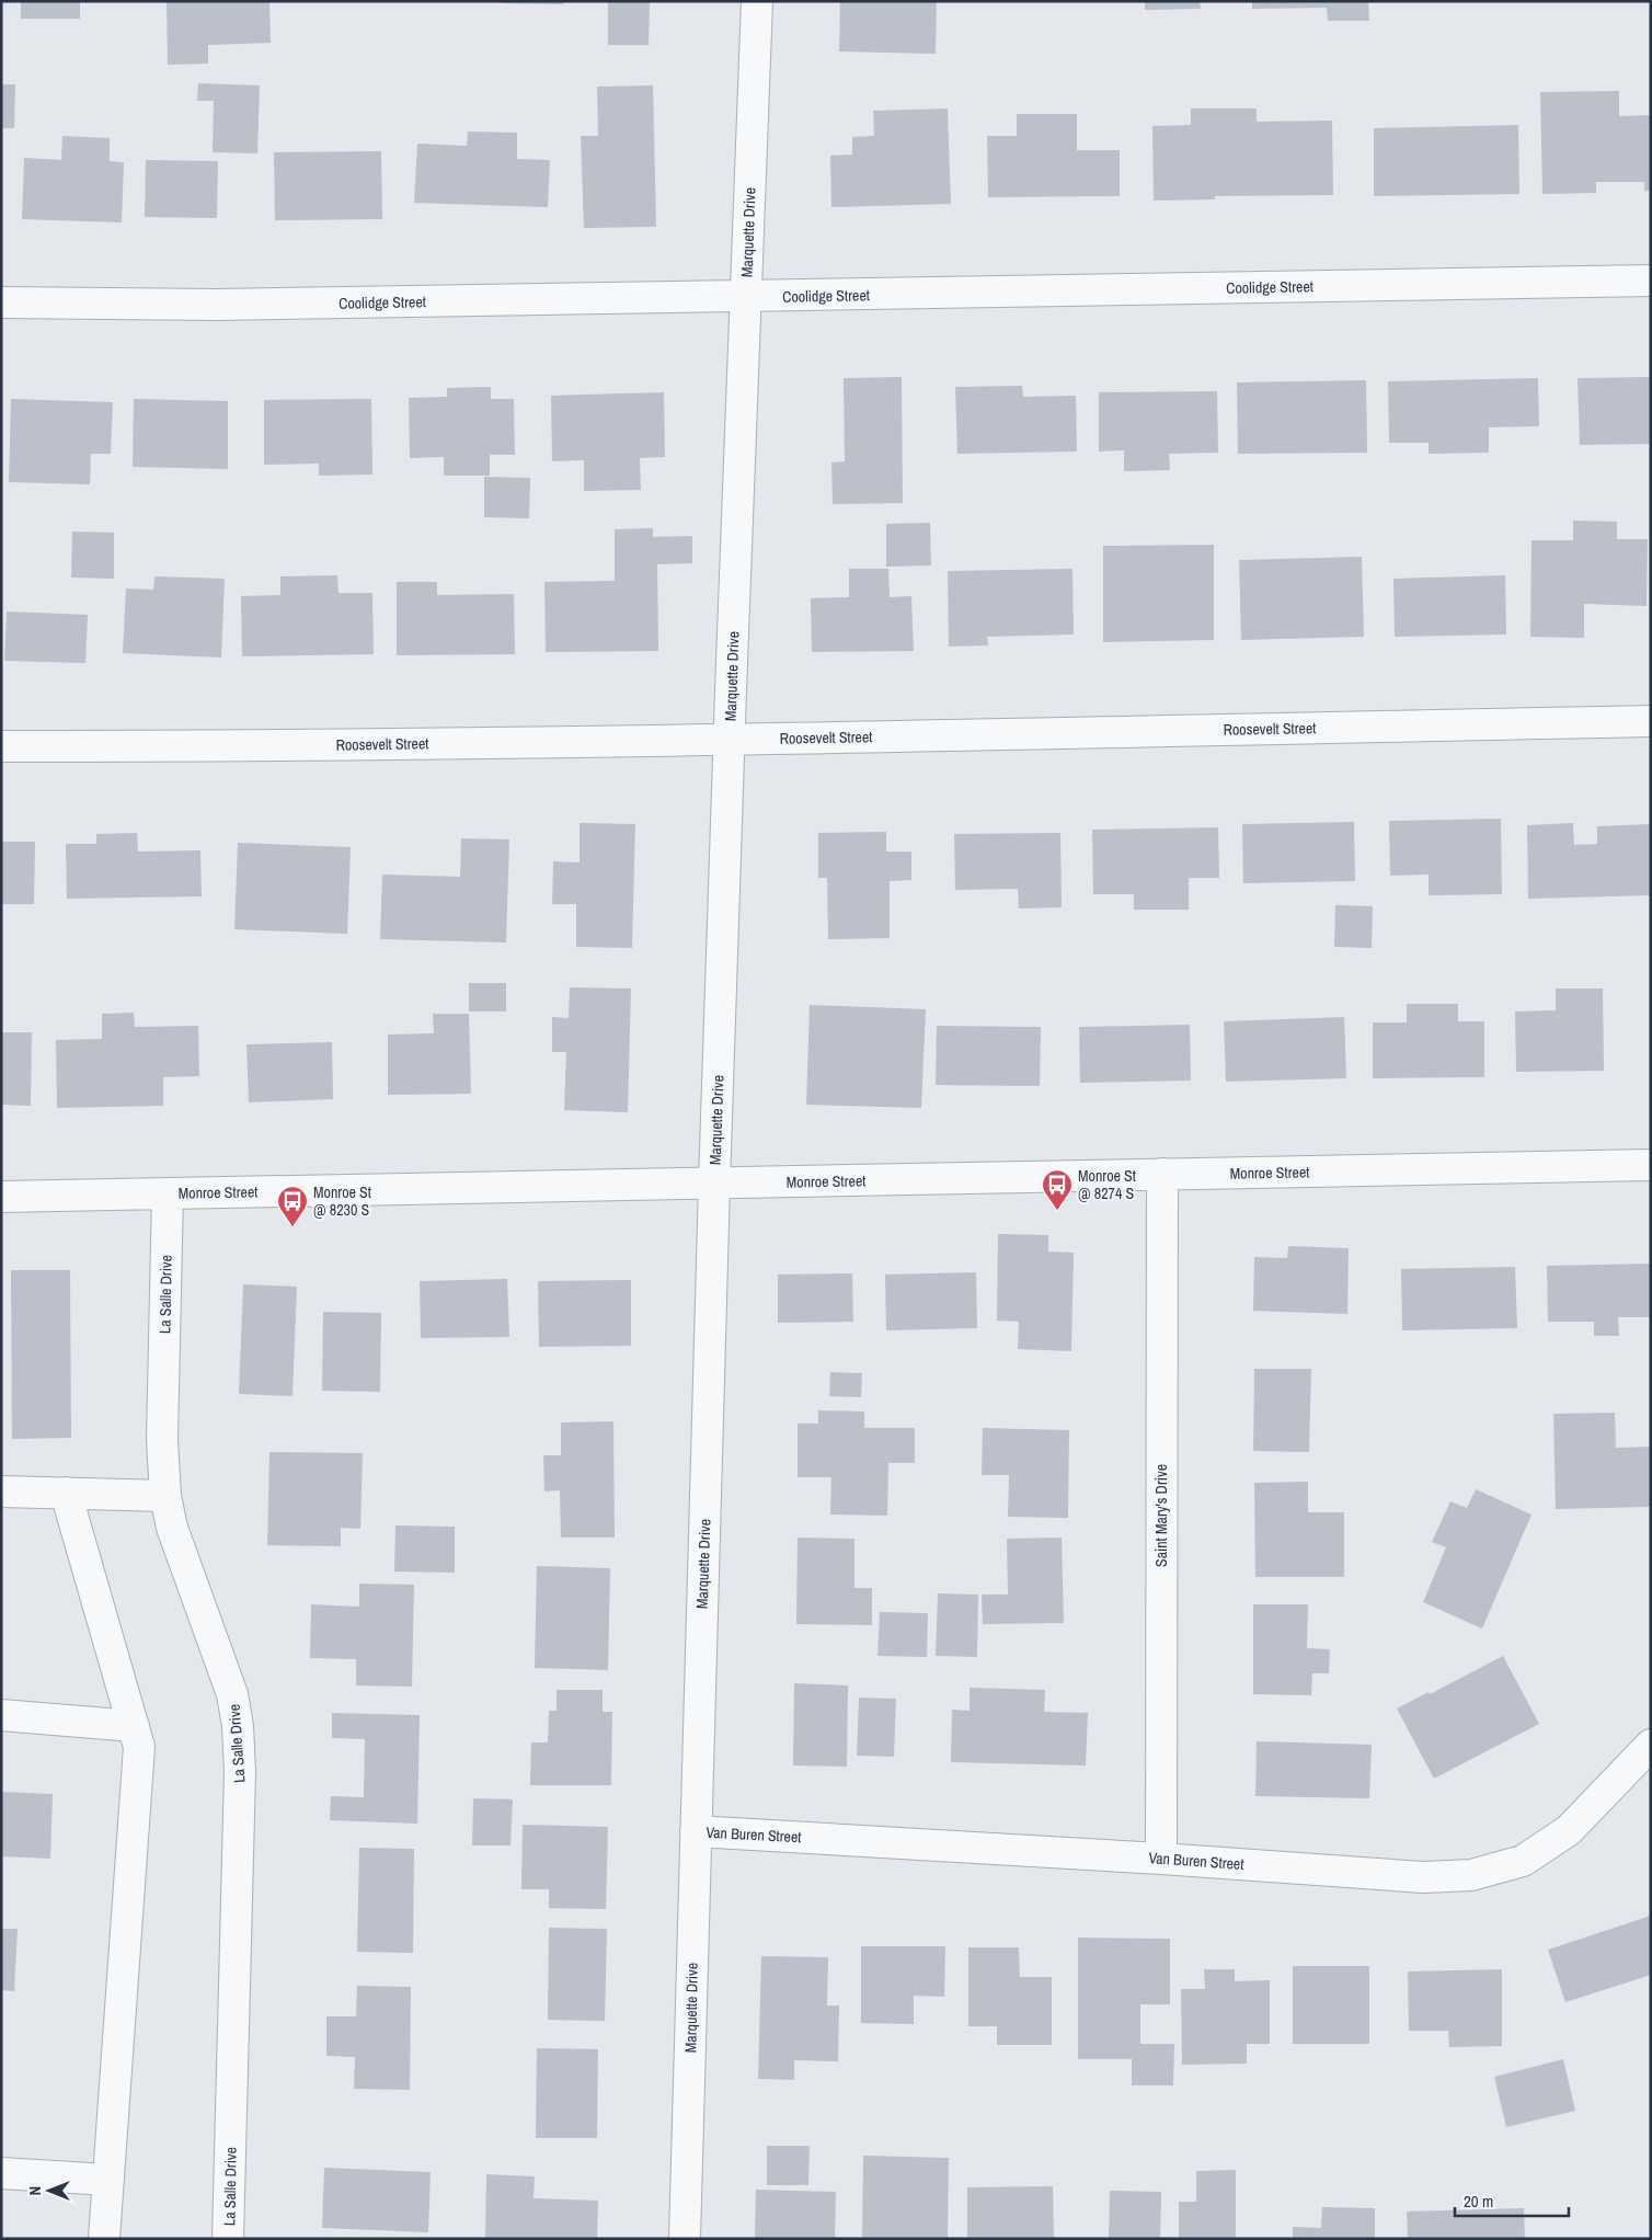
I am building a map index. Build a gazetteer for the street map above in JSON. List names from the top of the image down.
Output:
{
  "streets": {
    "street": [
      "Marquette Drive",
      "Coolidge Street",
      "Roosevelt Street",
      "Monroe Street",
      "La Salle Drive",
      "Saint Mary's Drive",
      "Van Buren Street"
    ]
  },
  "crossings": [
    ["Marquette Drive", "Coolidge Street"],
    ["Marquette Drive", "Roosevelt Street"],
    ["Marquette Drive", "Monroe Street"],
    ["Marquette Drive", "Van Buren Street"],
    ["Monroe Street", "La Salle Drive"],
    ["Monroe Street", "Saint Mary's Drive"],
    ["Saint Mary's Drive", "Van Buren Street"]
  ],
  "places": {
    "bus stop": ["Monroe St @ 8274 S", "Monroe St @ 8230 S"]
  },
  "scale_bar": "20 m",
  "north": "left"
}
